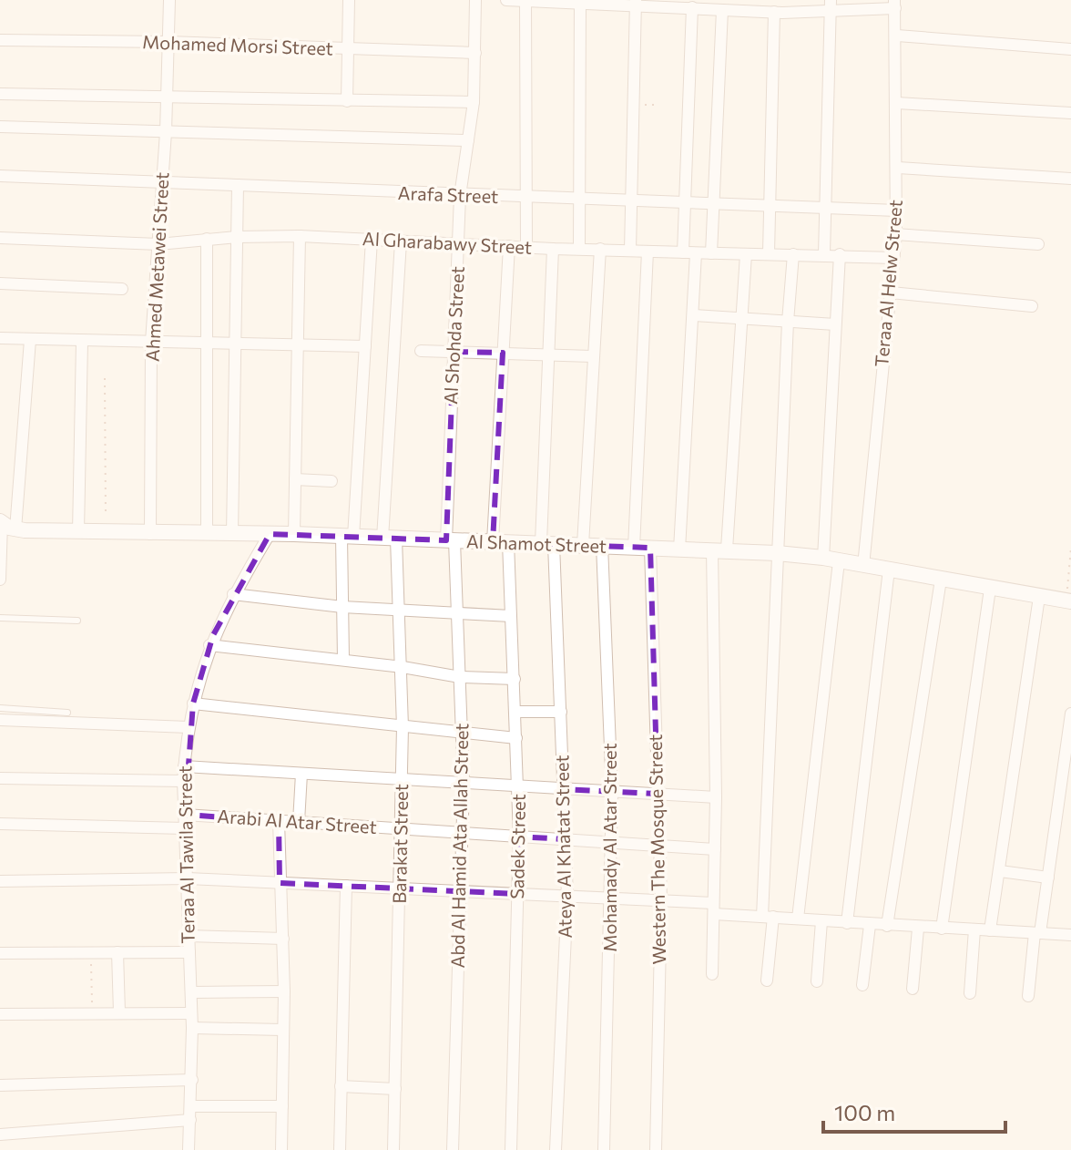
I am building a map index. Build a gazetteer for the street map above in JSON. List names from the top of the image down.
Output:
{
  "streets": {
    "street": [
      "Mohamed Morsi Street",
      "Arafa Street",
      "Al Gharabawy Street",
      "Ahmed Metawei Street",
      "Teraa Al Helw Street",
      "Al Shohda Street",
      "Al Shamot Street",
      "Arabi Al Atar Street",
      "Barakat Street",
      "Abd Al Hamid Ata Allah Street",
      "Sadek Street",
      "Ateya Al Khatat Street",
      "Mohamady Al Atar Street",
      "Western The Mosque Street",
      "Teraa Al Tawila Street"
    ]
  },
  "crossings": [
    ["Mohamed Morsi Street", "Ahmed Metawei Street"],
    ["Mohamed Morsi Street", "Al Shohda Street"],
    ["Arafa Street", "Ahmed Metawei Street"],
    ["Arafa Street", "Teraa Al Helw Street"],
    ["Arafa Street", "Al Shohda Street"],
    ["Al Gharabawy Street", "Ahmed Metawei Street"],
    ["Al Gharabawy Street", "Teraa Al Helw Street"],
    ["Al Gharabawy Street", "Al Shohda Street"],
    ["Al Gharabawy Street", "Barakat Street"],
    ["Al Gharabawy Street", "Ateya Al Khatat Street"],
    ["Ahmed Metawei Street", "Al Shamot Street"],
    ["Teraa Al Helw Street", "Al Shamot Street"],
    ["Al Shohda Street", "Al Shamot Street"],
    ["Al Shohda Street", "Abd Al Hamid Ata Allah Street"],
    ["Al Shamot Street", "Barakat Street"],
    ["Al Shamot Street", "Abd Al Hamid Ata Allah Street"],
    ["Al Shamot Street", "Sadek Street"],
    ["Al Shamot Street", "Ateya Al Khatat Street"],
    ["Al Shamot Street", "Mohamady Al Atar Street"],
    ["Al Shamot Street", "Western The Mosque Street"],
    ["Al Shamot Street", "Teraa Al Tawila Street"],
    ["Arabi Al Atar Street", "Barakat Street"],
    ["Arabi Al Atar Street", "Abd Al Hamid Ata Allah Street"],
    ["Arabi Al Atar Street", "Sadek Street"],
    ["Arabi Al Atar Street", "Ateya Al Khatat Street"],
    ["Arabi Al Atar Street", "Mohamady Al Atar Street"],
    ["Arabi Al Atar Street", "Western The Mosque Street"],
    ["Arabi Al Atar Street", "Teraa Al Tawila Street"]
  ],
  "scale_bar": "100 m"
}
